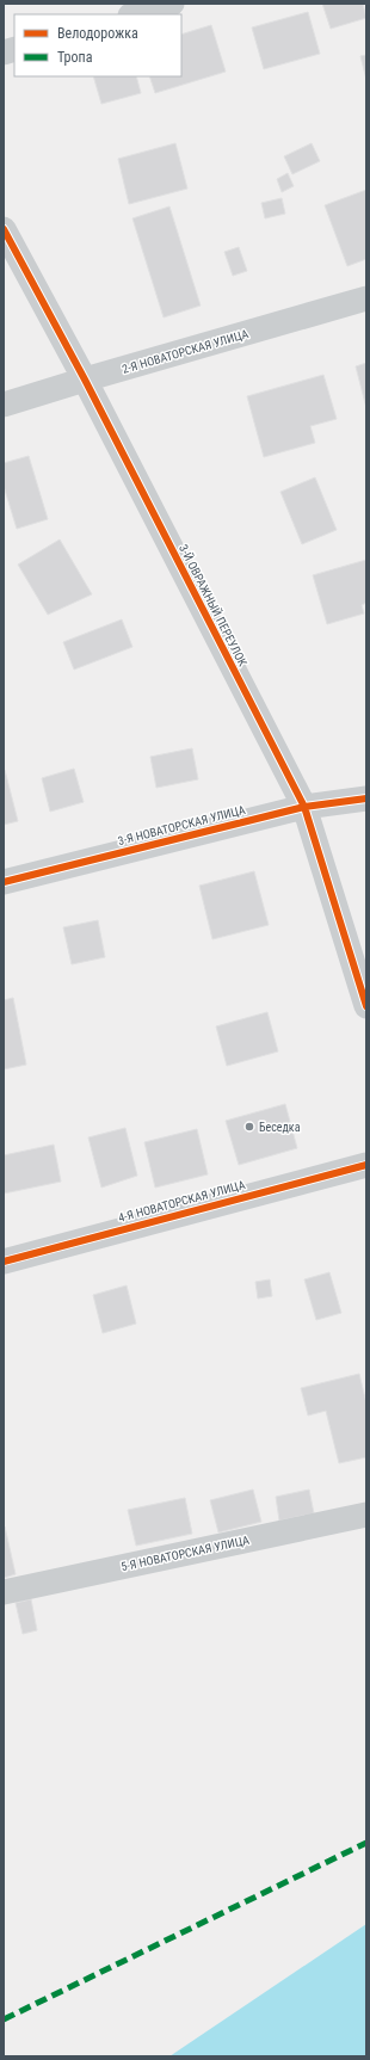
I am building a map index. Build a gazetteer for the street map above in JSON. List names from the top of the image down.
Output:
{
  "streets": {
    "street": [
      "2-Я НОВАТОРСКАЯ УЛИЦА",
      "3-Й ОВРАЖНЫЙ ПЕРЕУЛОК",
      "3-Я НОВАТОРСКАЯ УЛИЦА",
      "4-Я НОВАТОРСКАЯ УЛИЦА",
      "5-Я НОВАТОРСКАЯ УЛИЦА"
    ]
  },
  "crossings": [
    ["2-Я НОВАТОРСКАЯ УЛИЦА", "3-Й ОВРАЖНЫЙ ПЕРЕУЛОК"],
    ["3-Й ОВРАЖНЫЙ ПЕРЕУЛОК", "3-Я НОВАТОРСКАЯ УЛИЦА"]
  ],
  "places": ["Беседка"],
  "legend": ["Велодорожка", "Тропа"]
}
